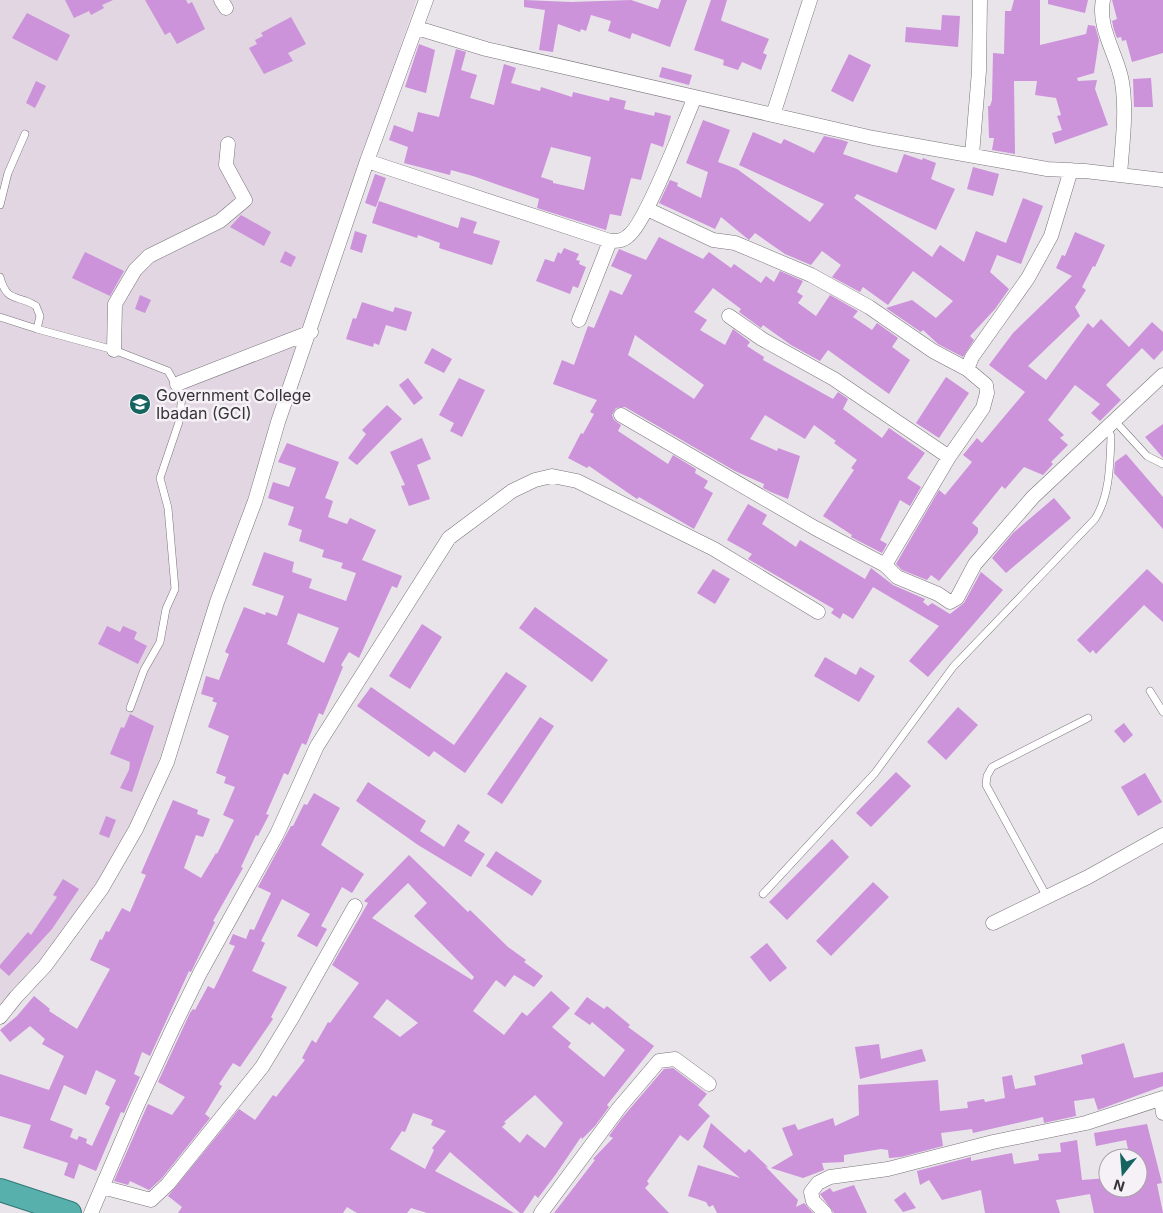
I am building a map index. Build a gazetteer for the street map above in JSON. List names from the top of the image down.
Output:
{
  "places": {
    "school or university": ["Government College Ibadan (GCI)"]
  },
  "north": "bottom"
}
